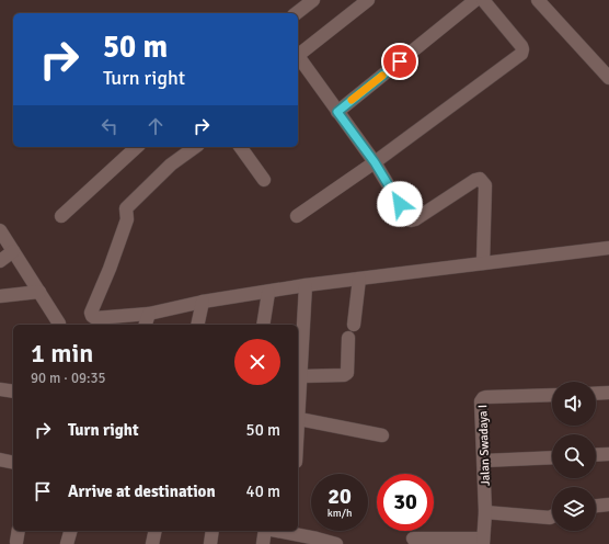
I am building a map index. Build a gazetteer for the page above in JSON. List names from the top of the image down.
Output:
{
  "streets": {
    "street": ["Jalan Swadaya I"]
  },
  "page": {
    "turn": ["50 m", "Turn right"],
    "heading": ["1 min", "90 m · 09:35"],
    "list": [
      {
        "name": "Turn right",
        "value": "50 m"
      },
      {
        "name": "Arrive at destination",
        "value": "40 m"
      }
    ],
    "speed": "20 km/h",
    "limit": "30"
  }
}
